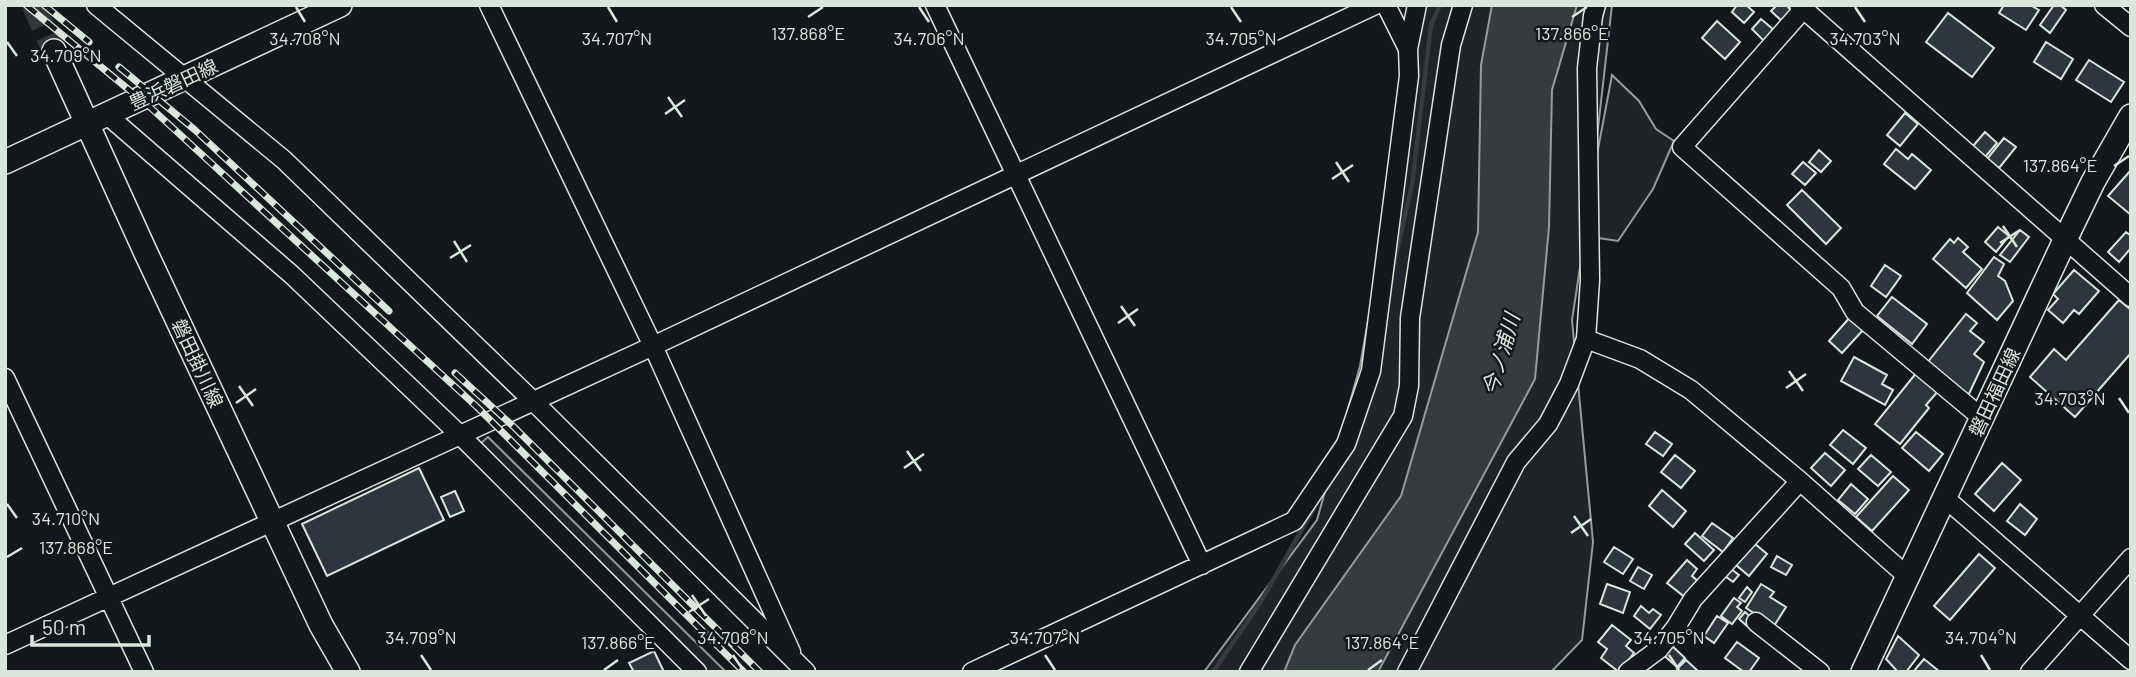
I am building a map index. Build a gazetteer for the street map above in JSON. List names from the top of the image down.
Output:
{
  "streets": {
    "main road": ["豊浜磐田線", "磐田掛川線", "磐田福田線"]
  },
  "crossings": [
    ["豊浜磐田線", "磐田掛川線"]
  ],
  "water": ["今ノ浦川"],
  "scale_bar": "50 m",
  "coordinates": [
    "137.868°E",
    "137.866°E",
    "34.708°N",
    "34.707°N",
    "34.706°N",
    "34.705°N",
    "34.703°N",
    "34.709°N",
    "137.864°E",
    "34.710°N",
    "34.704°N"
  ]
}
